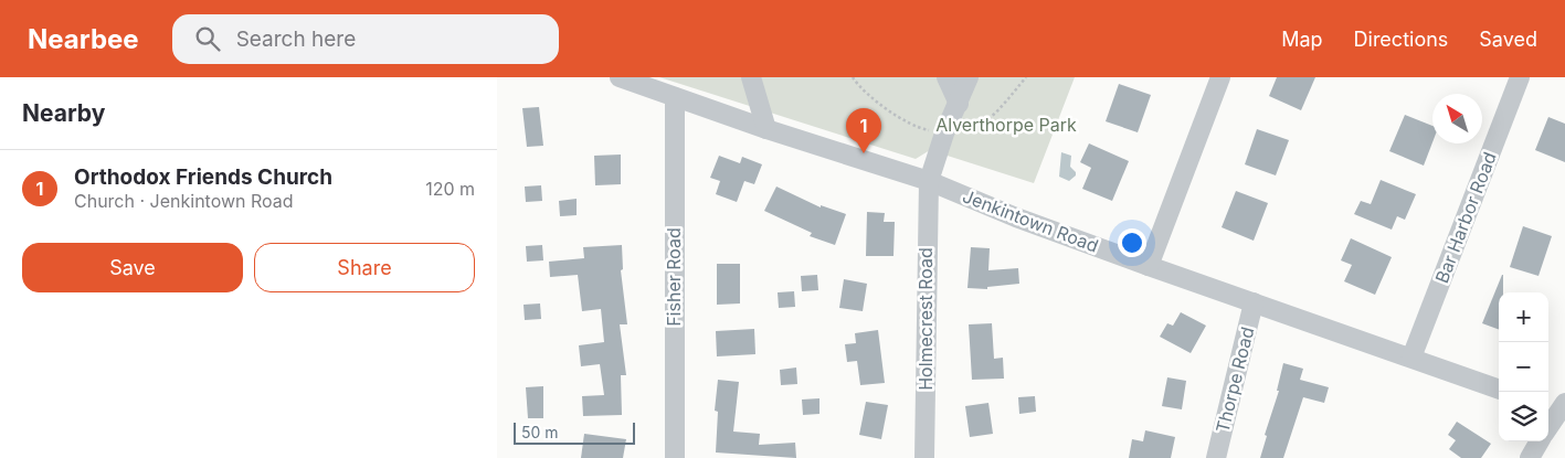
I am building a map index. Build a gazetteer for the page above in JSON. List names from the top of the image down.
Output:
{
  "streets": {
    "street": [
      "Bar Harbor Road",
      "Jenkintown Road",
      "Fisher Road",
      "Holmecrest Road",
      "Thorpe Road"
    ]
  },
  "crossings": [
    ["Bar Harbor Road", "Jenkintown Road"],
    ["Jenkintown Road", "Fisher Road"],
    ["Jenkintown Road", "Holmecrest Road"],
    ["Jenkintown Road", "Thorpe Road"]
  ],
  "parks": ["Alverthorpe Park"],
  "scale_bar": "50 m",
  "north": "top left",
  "page": {
    "header": "Nearbee",
    "search": "Search here",
    "nav": ["Map", "Directions", "Saved"],
    "heading": "Nearby",
    "pins": "1",
    "list": [
      {
        "mark": "1",
        "name": "Orthodox Friends Church",
        "note": "Church · Jenkintown Road",
        "value": "120 m"
      }
    ],
    "buttons": ["Save", "Share"],
    "map_buttons": ["+", "−"],
    "scale": "50 m"
  }
}
